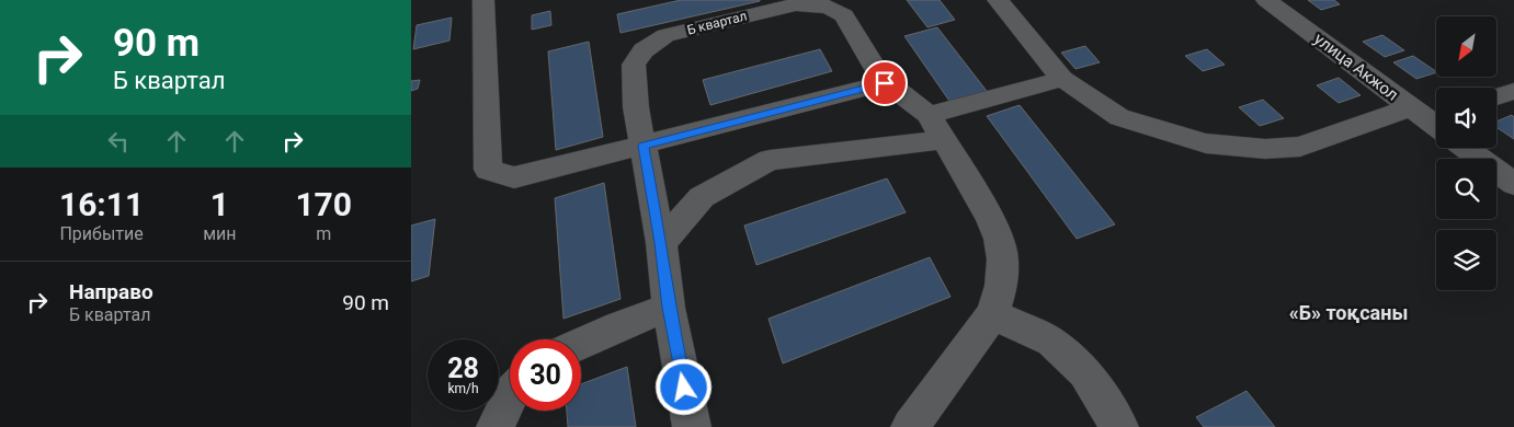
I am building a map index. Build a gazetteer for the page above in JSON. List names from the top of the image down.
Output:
{
  "streets": {
    "street": ["Б квартал", "улица Акжол"]
  },
  "districts": ["«Б» тоқсаны"],
  "north": "bottom left",
  "page": {
    "turn": ["90 m", "Б квартал"],
    "eta": [
      "16:11",
      "Прибытие",
      "1",
      "мин",
      "170",
      "m"
    ],
    "list": [
      {
        "name": "Направо",
        "note": "Б квартал",
        "value": "90 m"
      }
    ],
    "speed": "28 km/h",
    "limit": "30"
  }
}
